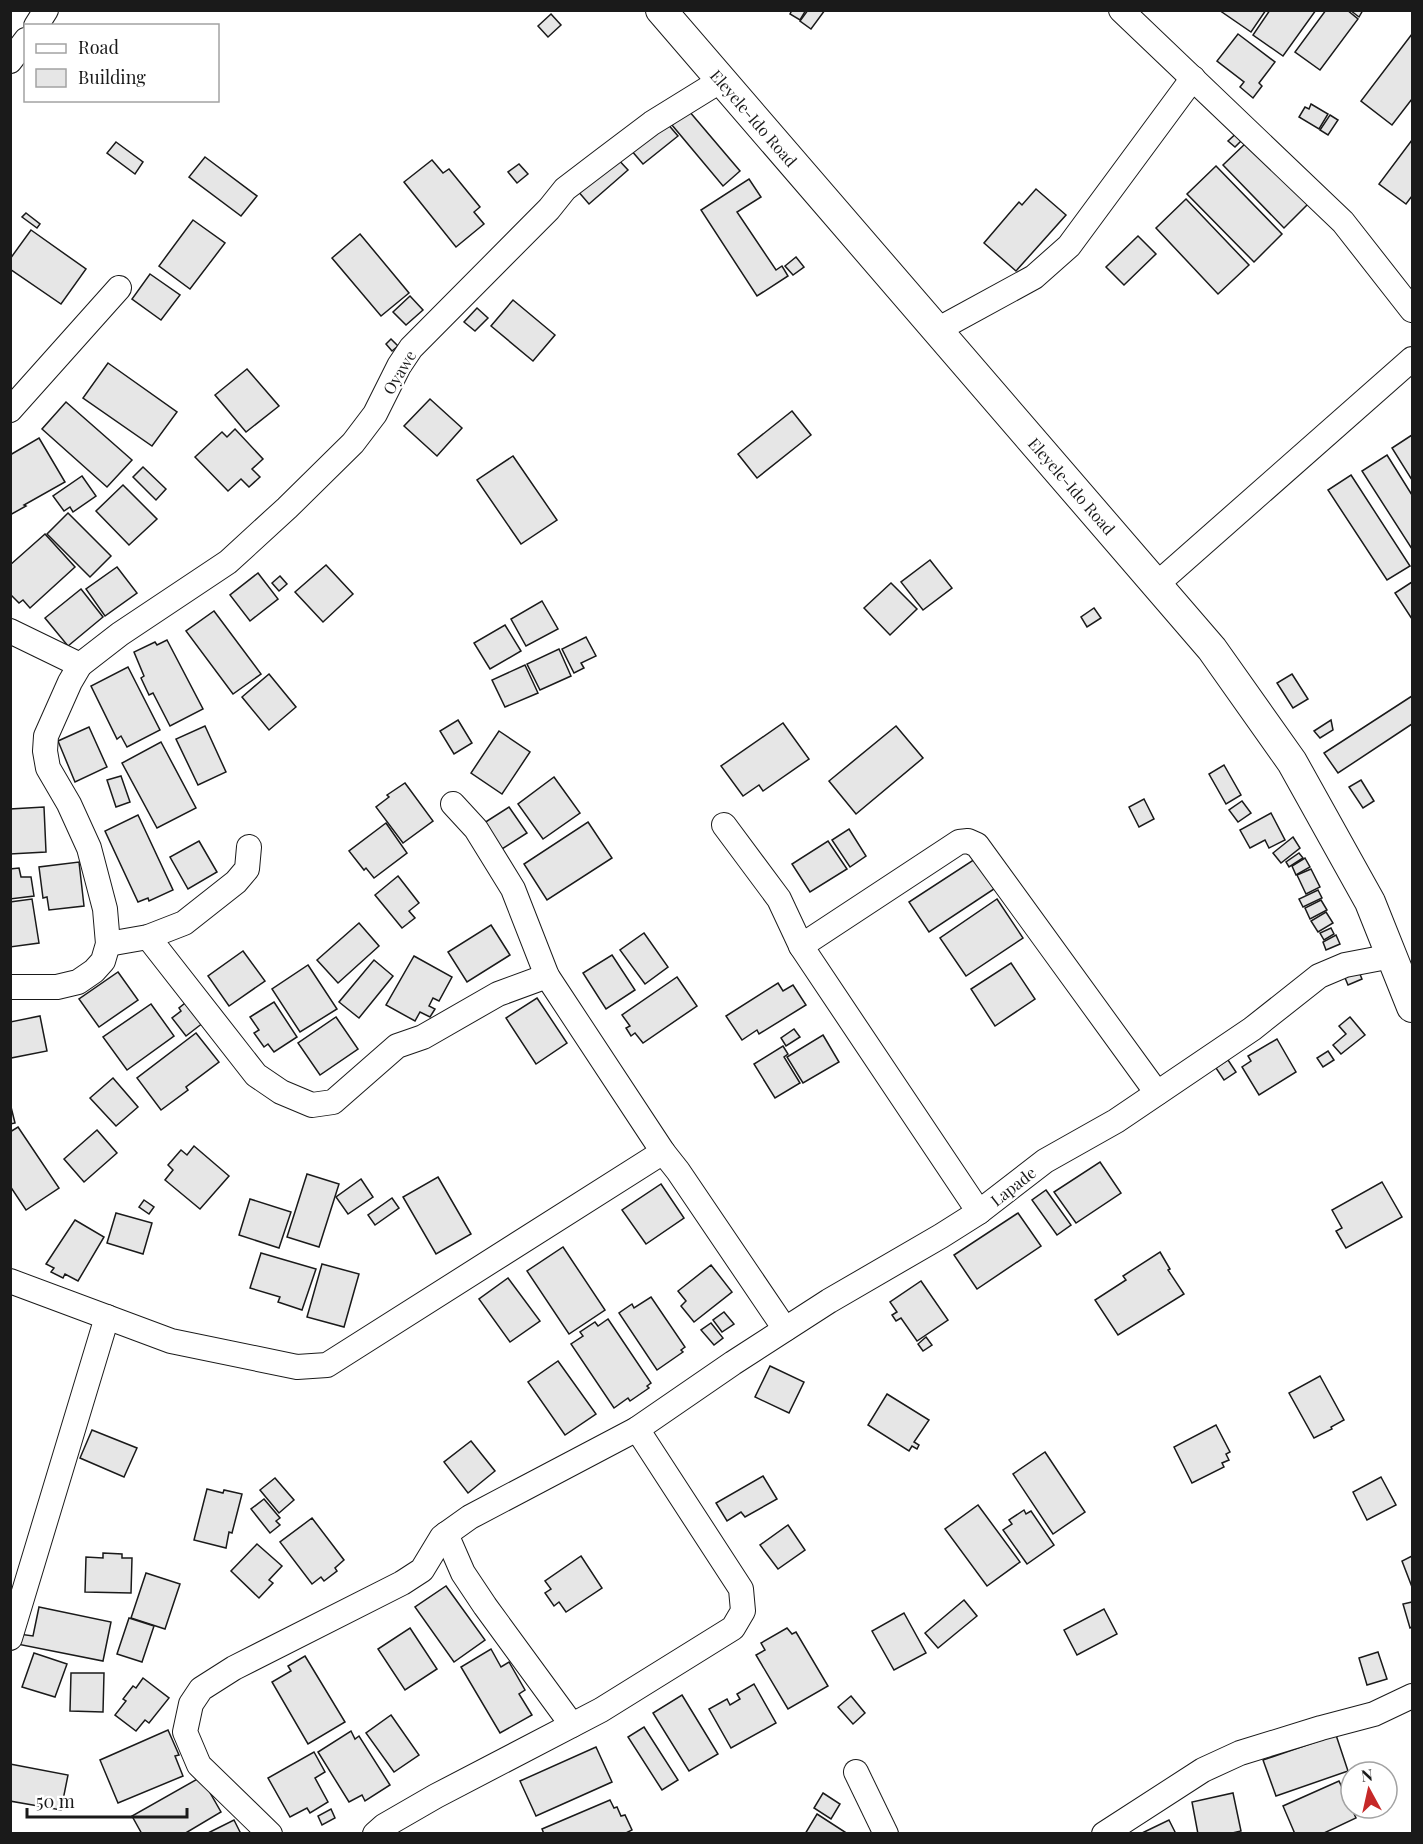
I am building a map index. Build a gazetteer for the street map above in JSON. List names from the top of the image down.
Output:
{
  "streets": {
    "main road": ["Eleyele-Ido Road"],
    "street": ["Oyawe", "Lapade"]
  },
  "crossings": [
    ["Eleyele-Ido Road", "Oyawe"],
    ["Eleyele-Ido Road", "Lapade"]
  ],
  "legend": ["Road", "Building"],
  "scale_bar": "50 m",
  "north": "top"
}
